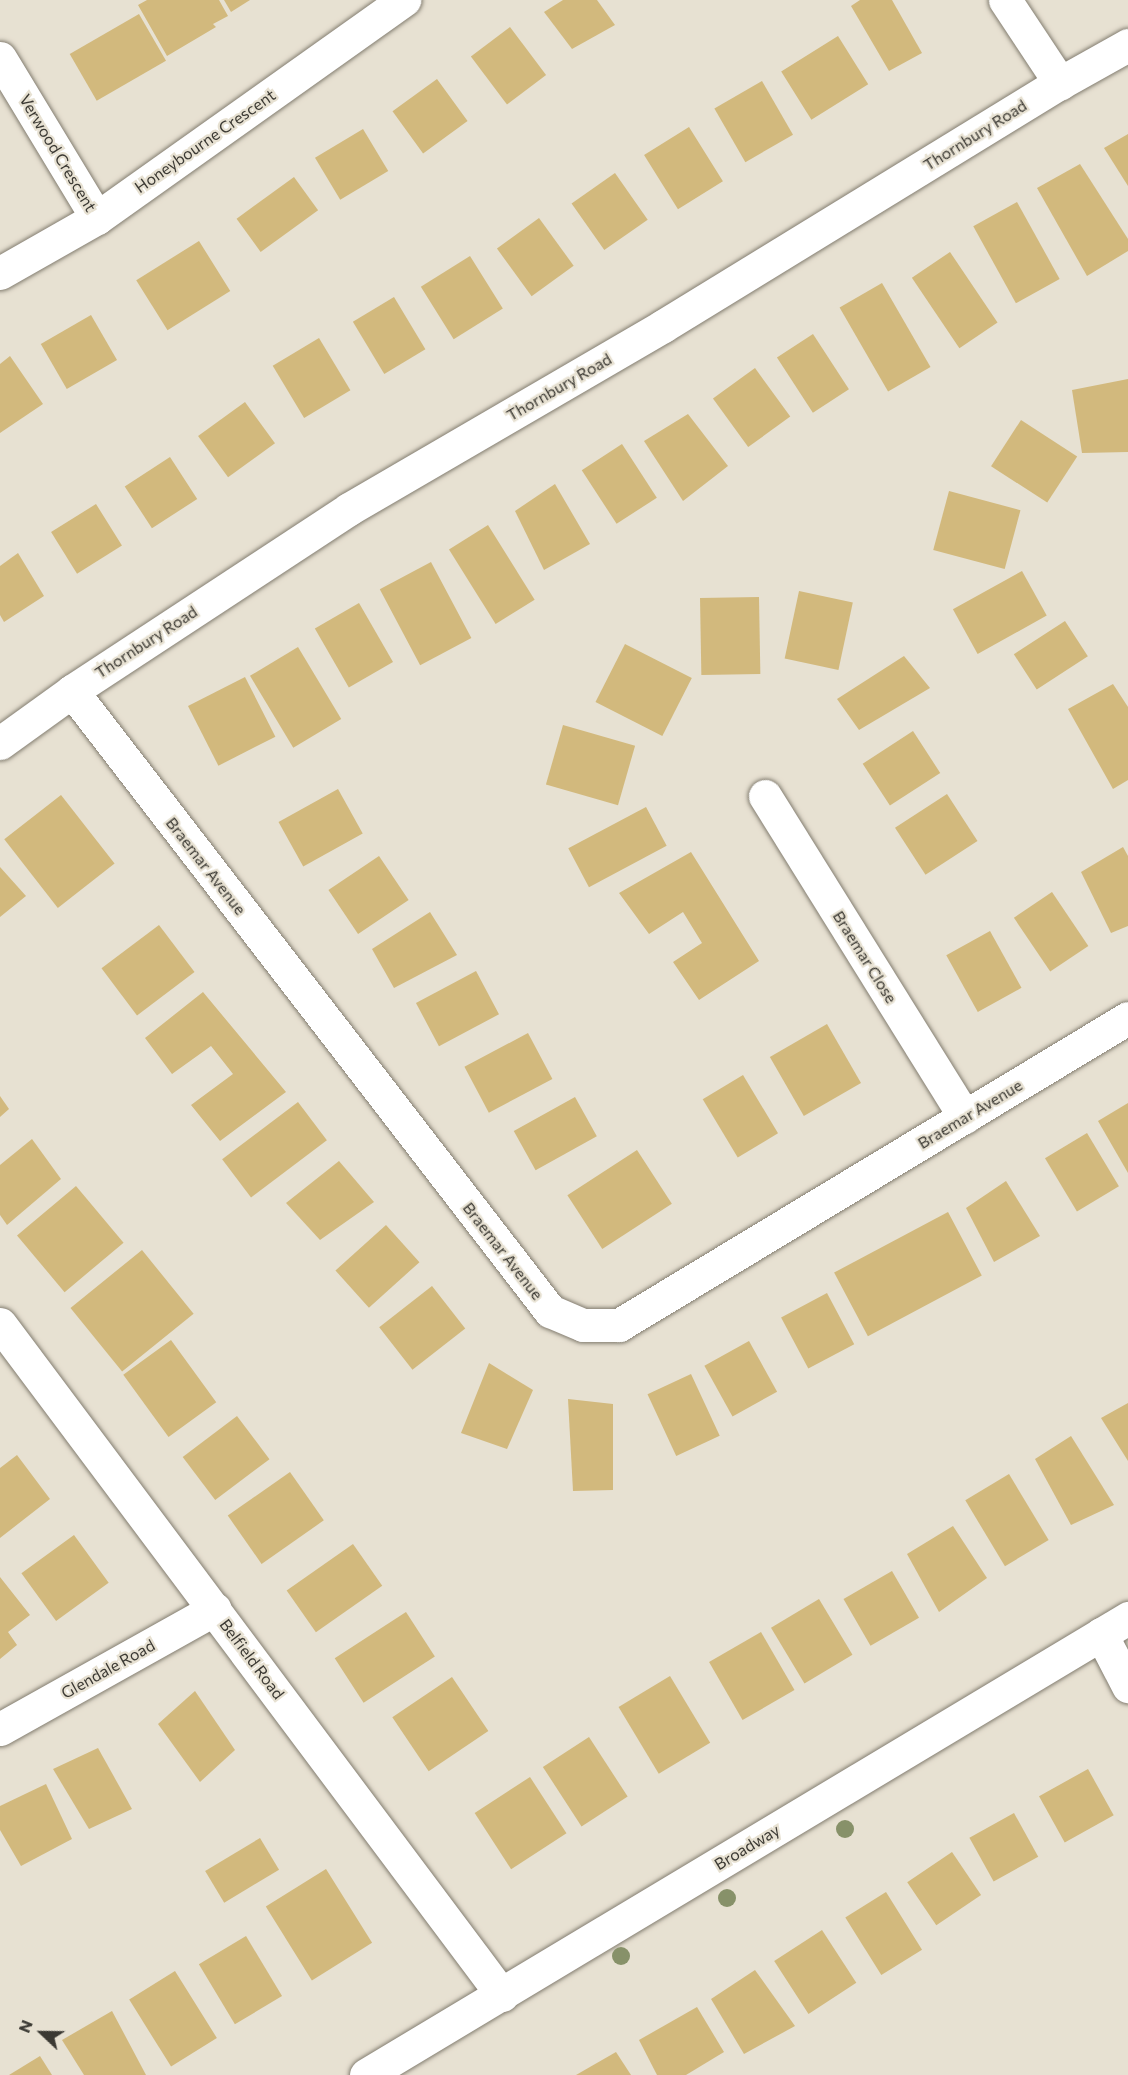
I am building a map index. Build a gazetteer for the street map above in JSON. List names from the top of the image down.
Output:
{
  "streets": {
    "street": [
      "Thornbury Road",
      "Honeybourne Crescent",
      "Verwood Crescent",
      "Braemar Avenue",
      "Braemar Close",
      "Belfield Road",
      "Glendale Road",
      "Broadway"
    ]
  },
  "crossings": [
    ["Thornbury Road", "Braemar Avenue"],
    ["Honeybourne Crescent", "Verwood Crescent"],
    ["Braemar Avenue", "Braemar Close"],
    ["Belfield Road", "Glendale Road"],
    ["Belfield Road", "Broadway"]
  ],
  "north": "left"
}
